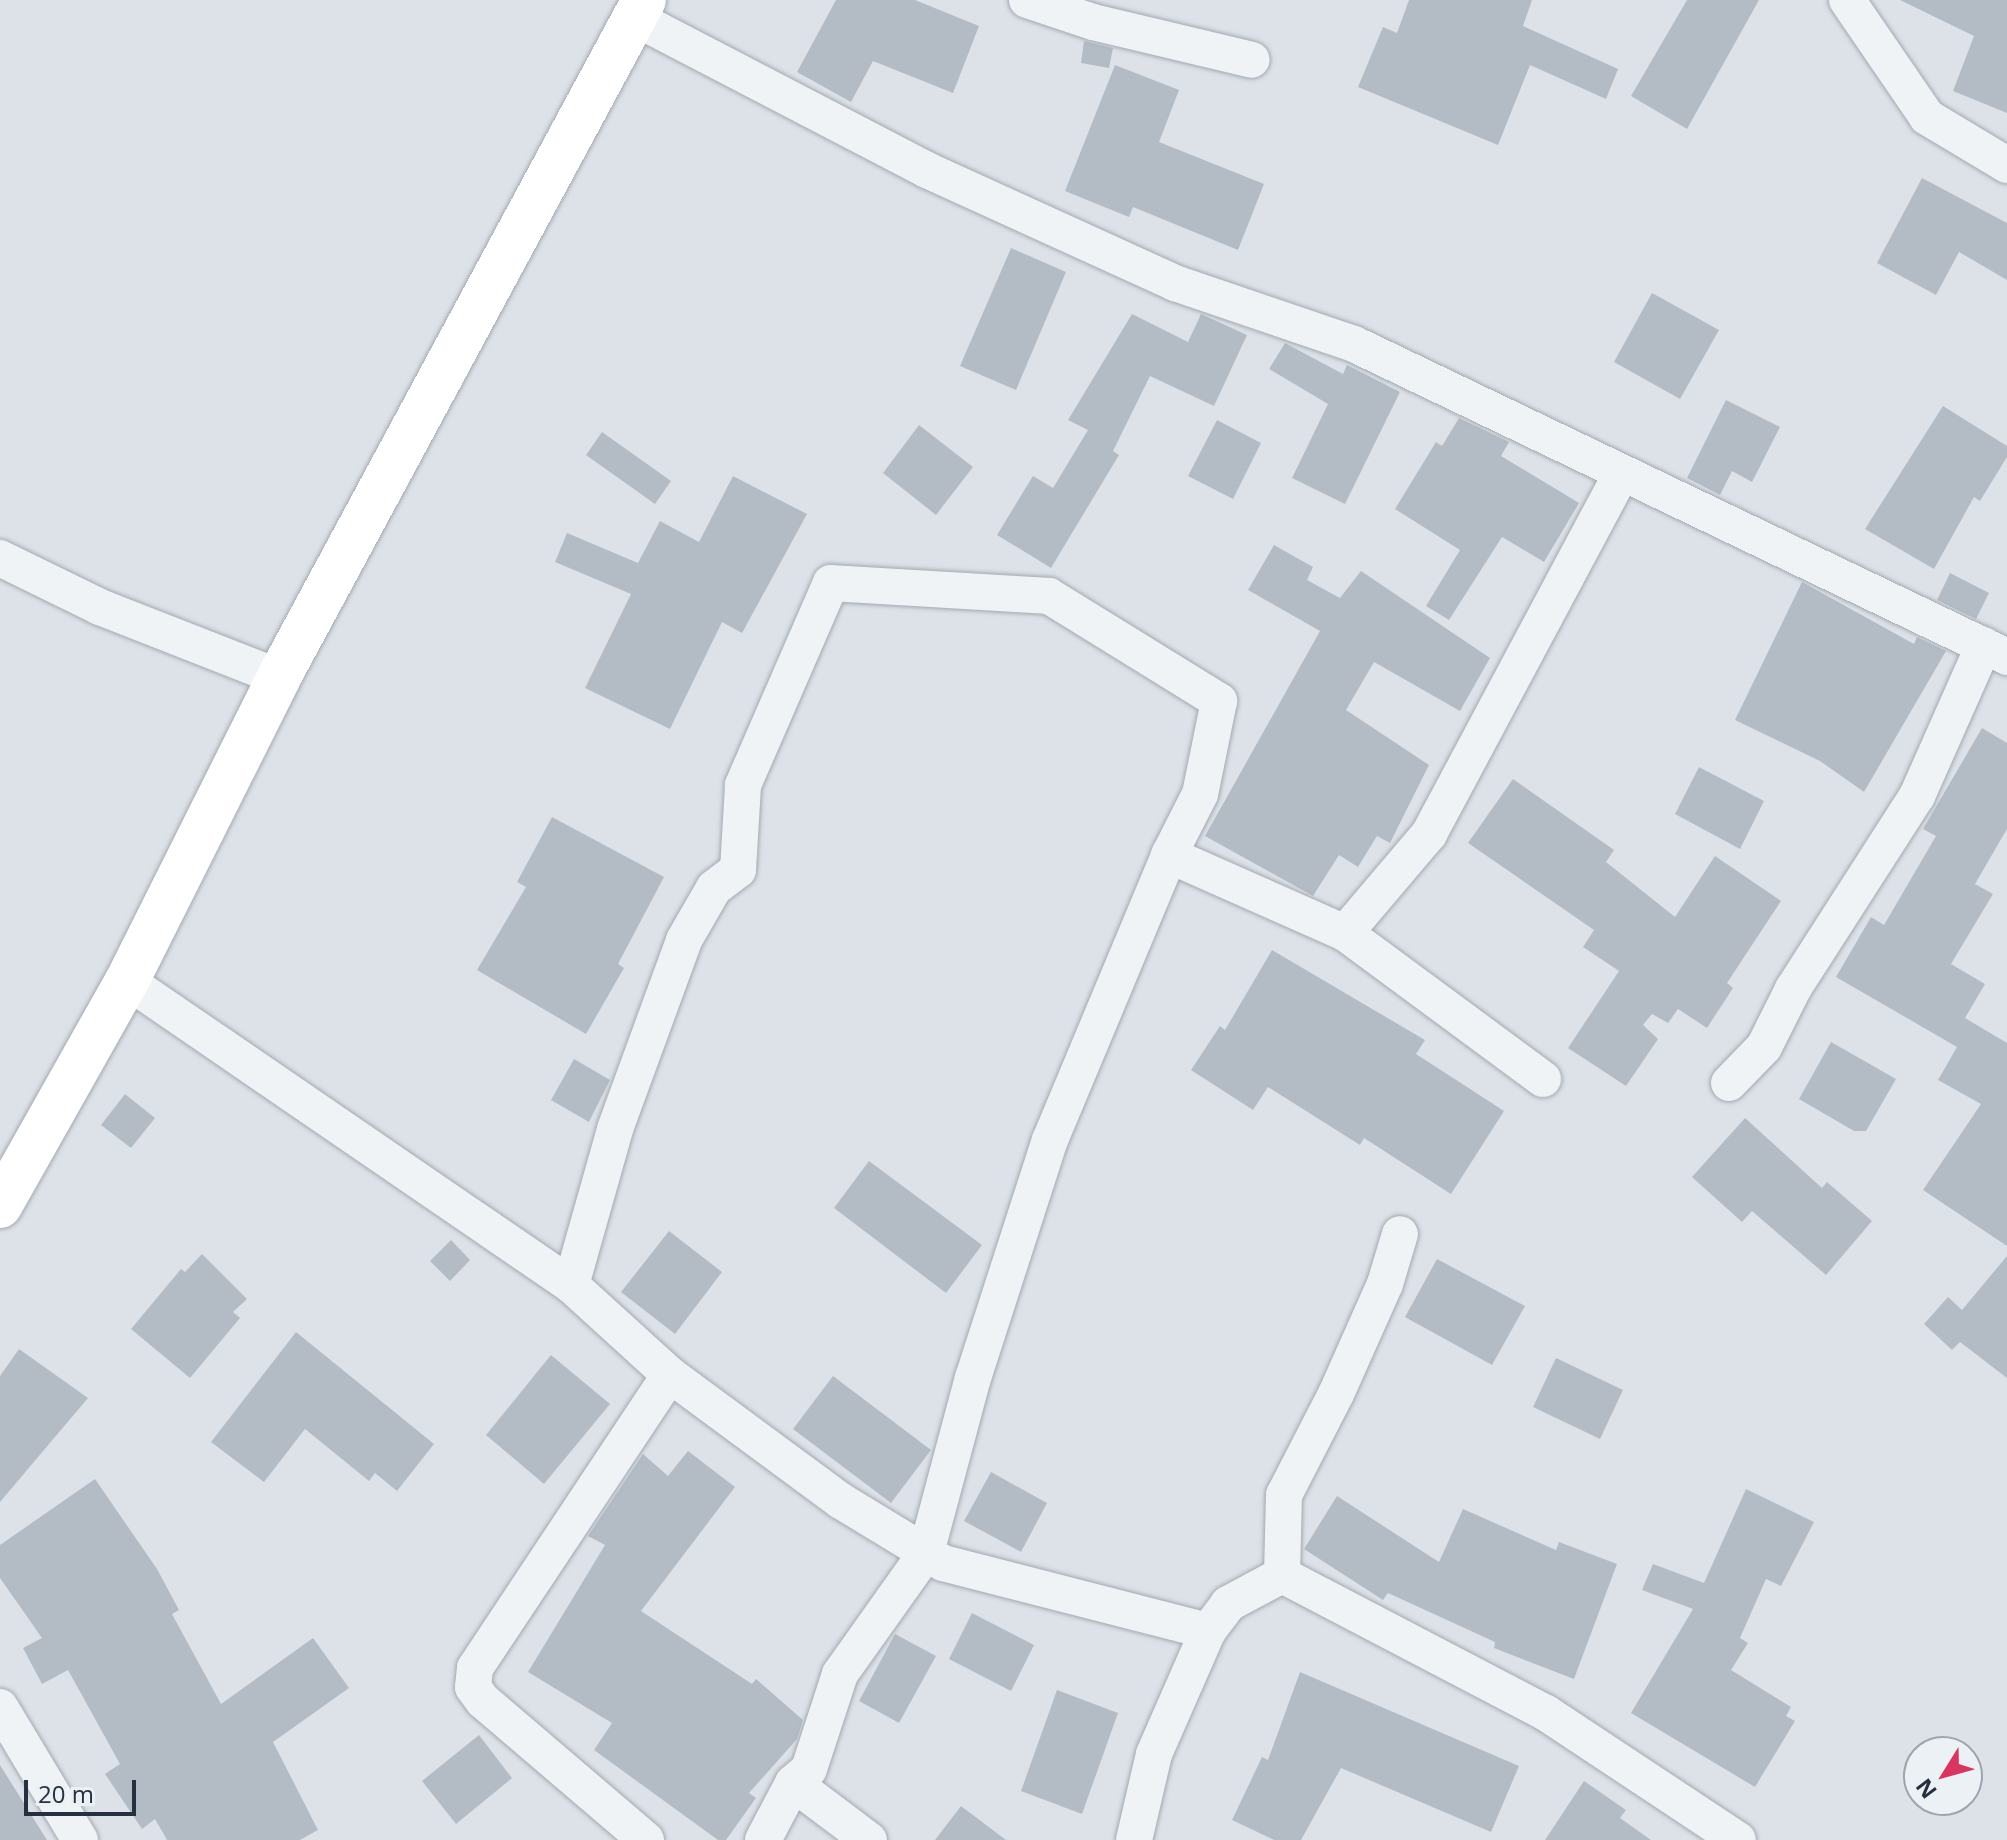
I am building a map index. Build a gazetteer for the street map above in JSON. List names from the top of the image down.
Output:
{
  "scale_bar": "20 m",
  "north": "bottom left"
}
